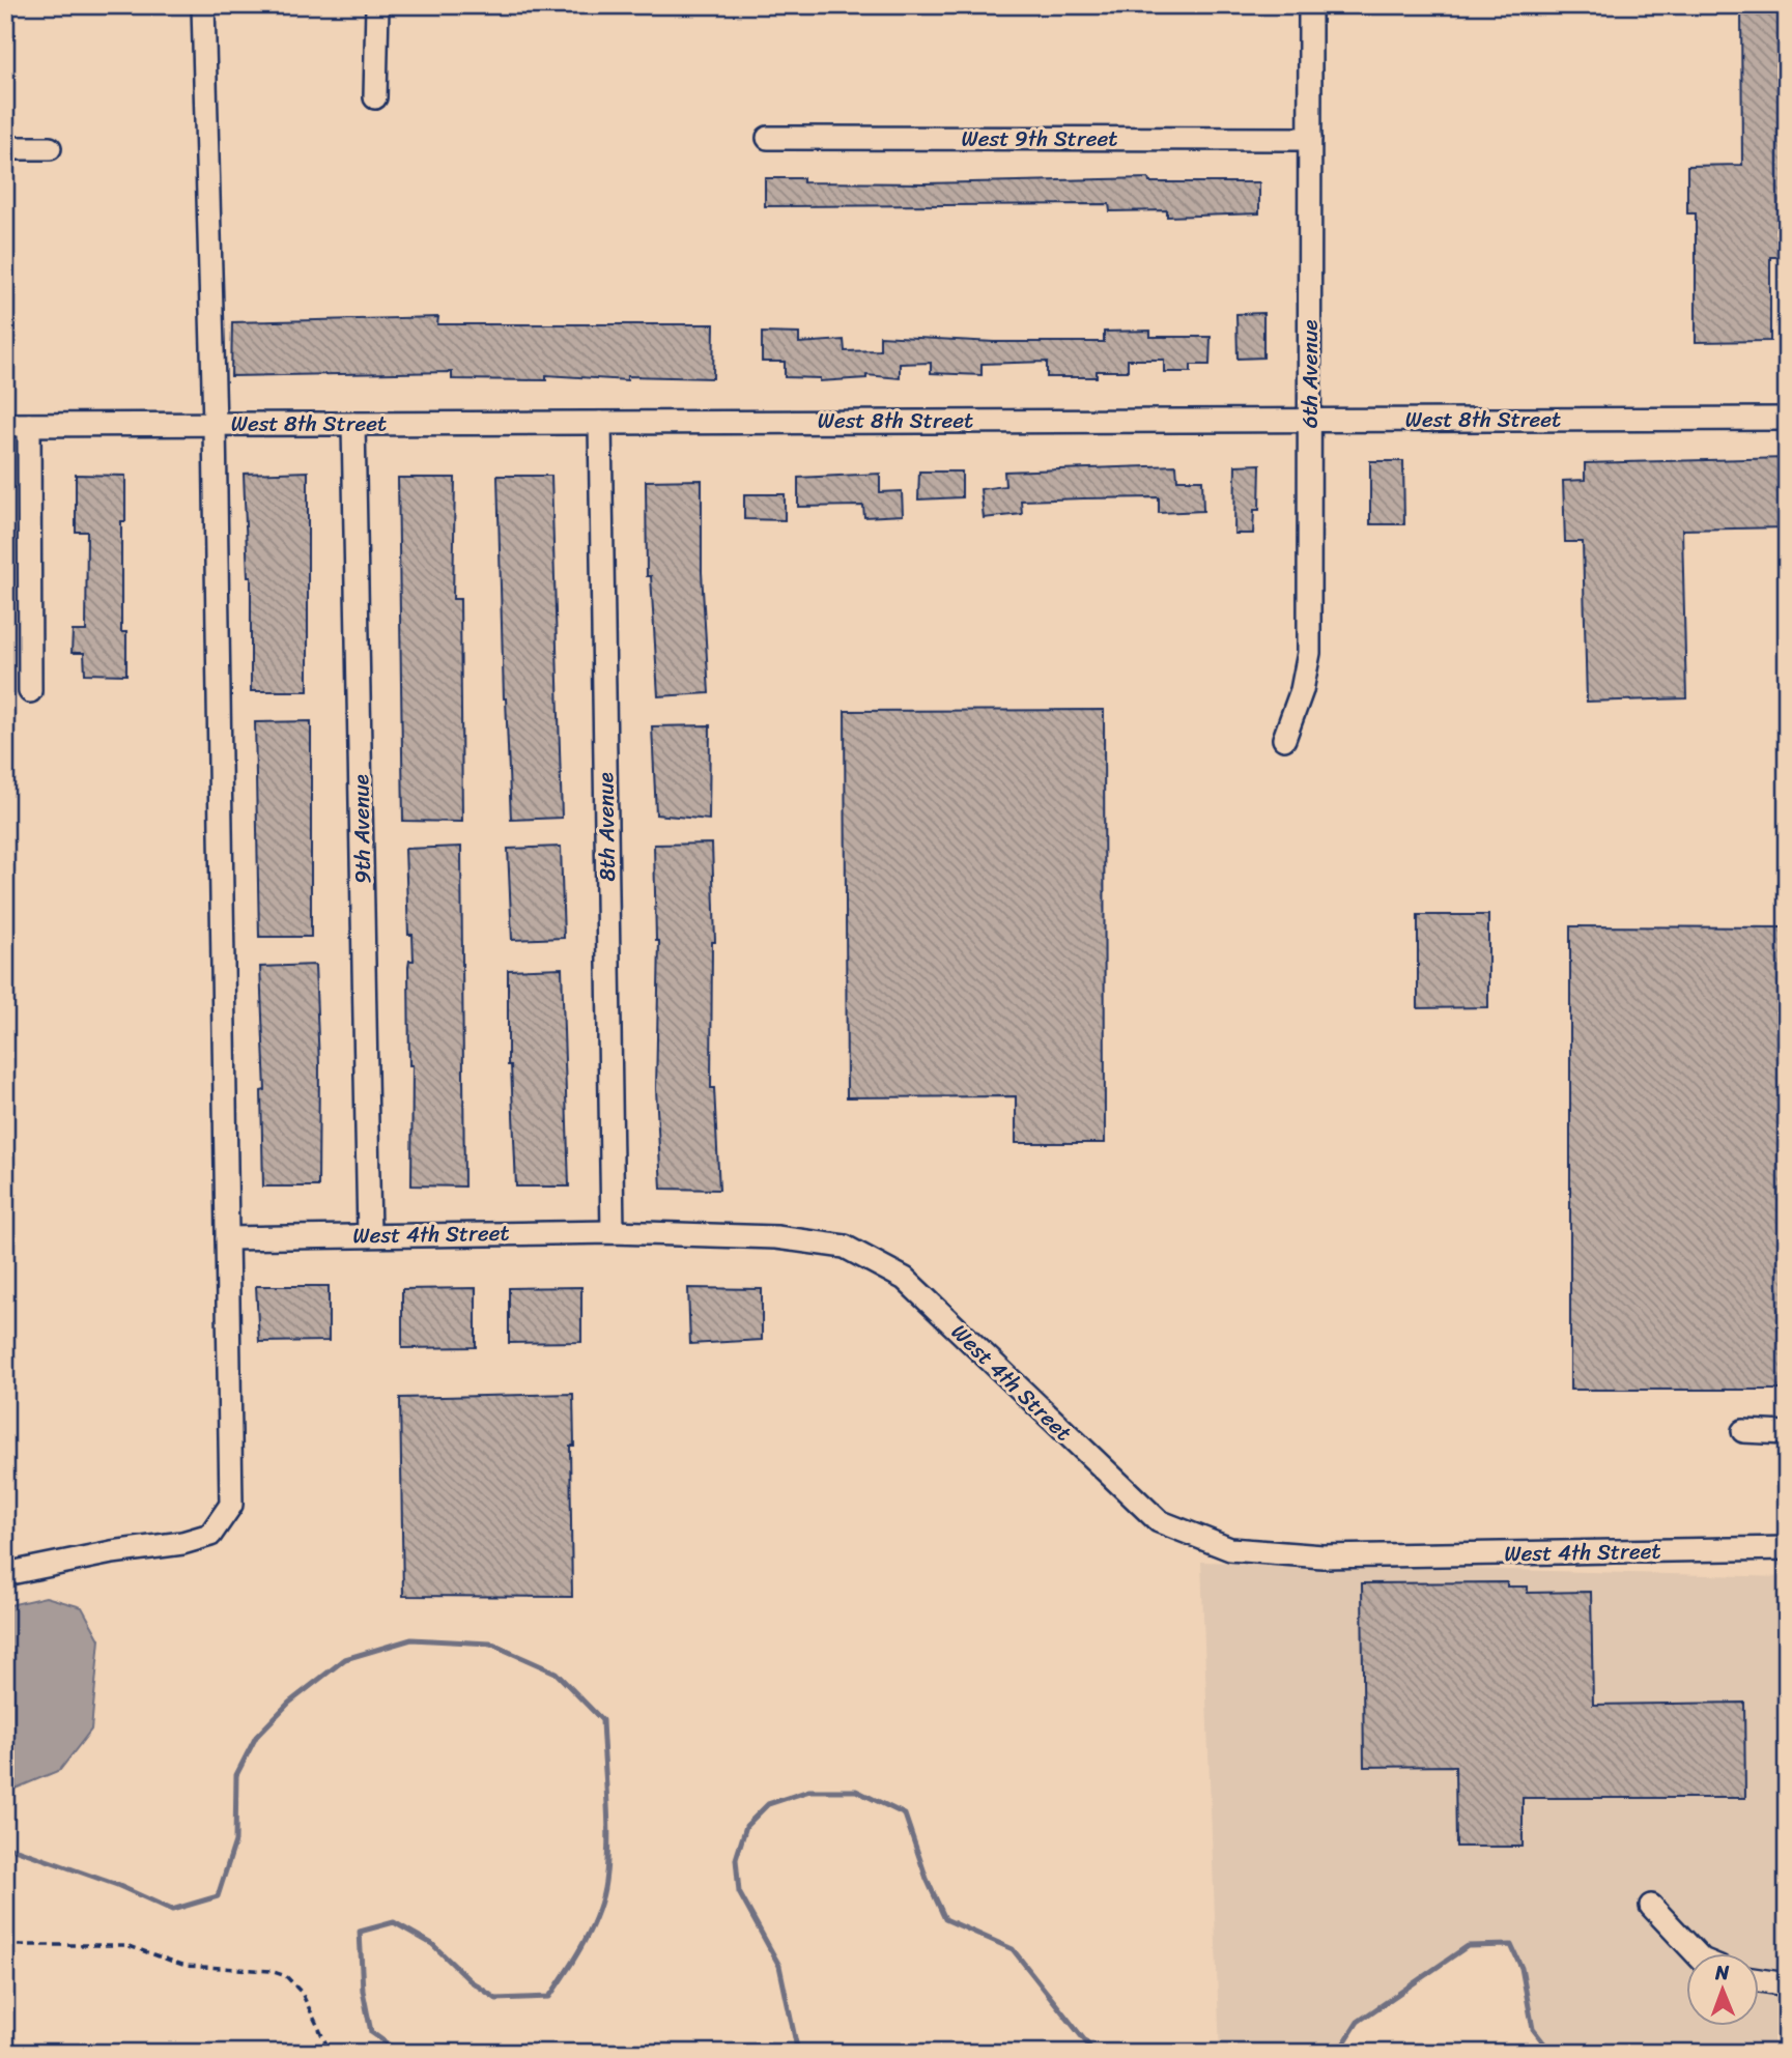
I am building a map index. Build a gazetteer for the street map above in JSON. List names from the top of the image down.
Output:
{
  "streets": {
    "street": [
      "West 9th Street",
      "6th Avenue",
      "West 8th Street",
      "8th Avenue",
      "9th Avenue",
      "West 4th Street"
    ]
  },
  "crossings": [
    ["West 9th Street", "6th Avenue"],
    ["6th Avenue", "West 8th Street"],
    ["West 8th Street", "8th Avenue"],
    ["West 8th Street", "9th Avenue"],
    ["8th Avenue", "West 4th Street"],
    ["9th Avenue", "West 4th Street"]
  ],
  "north": "top"
}
